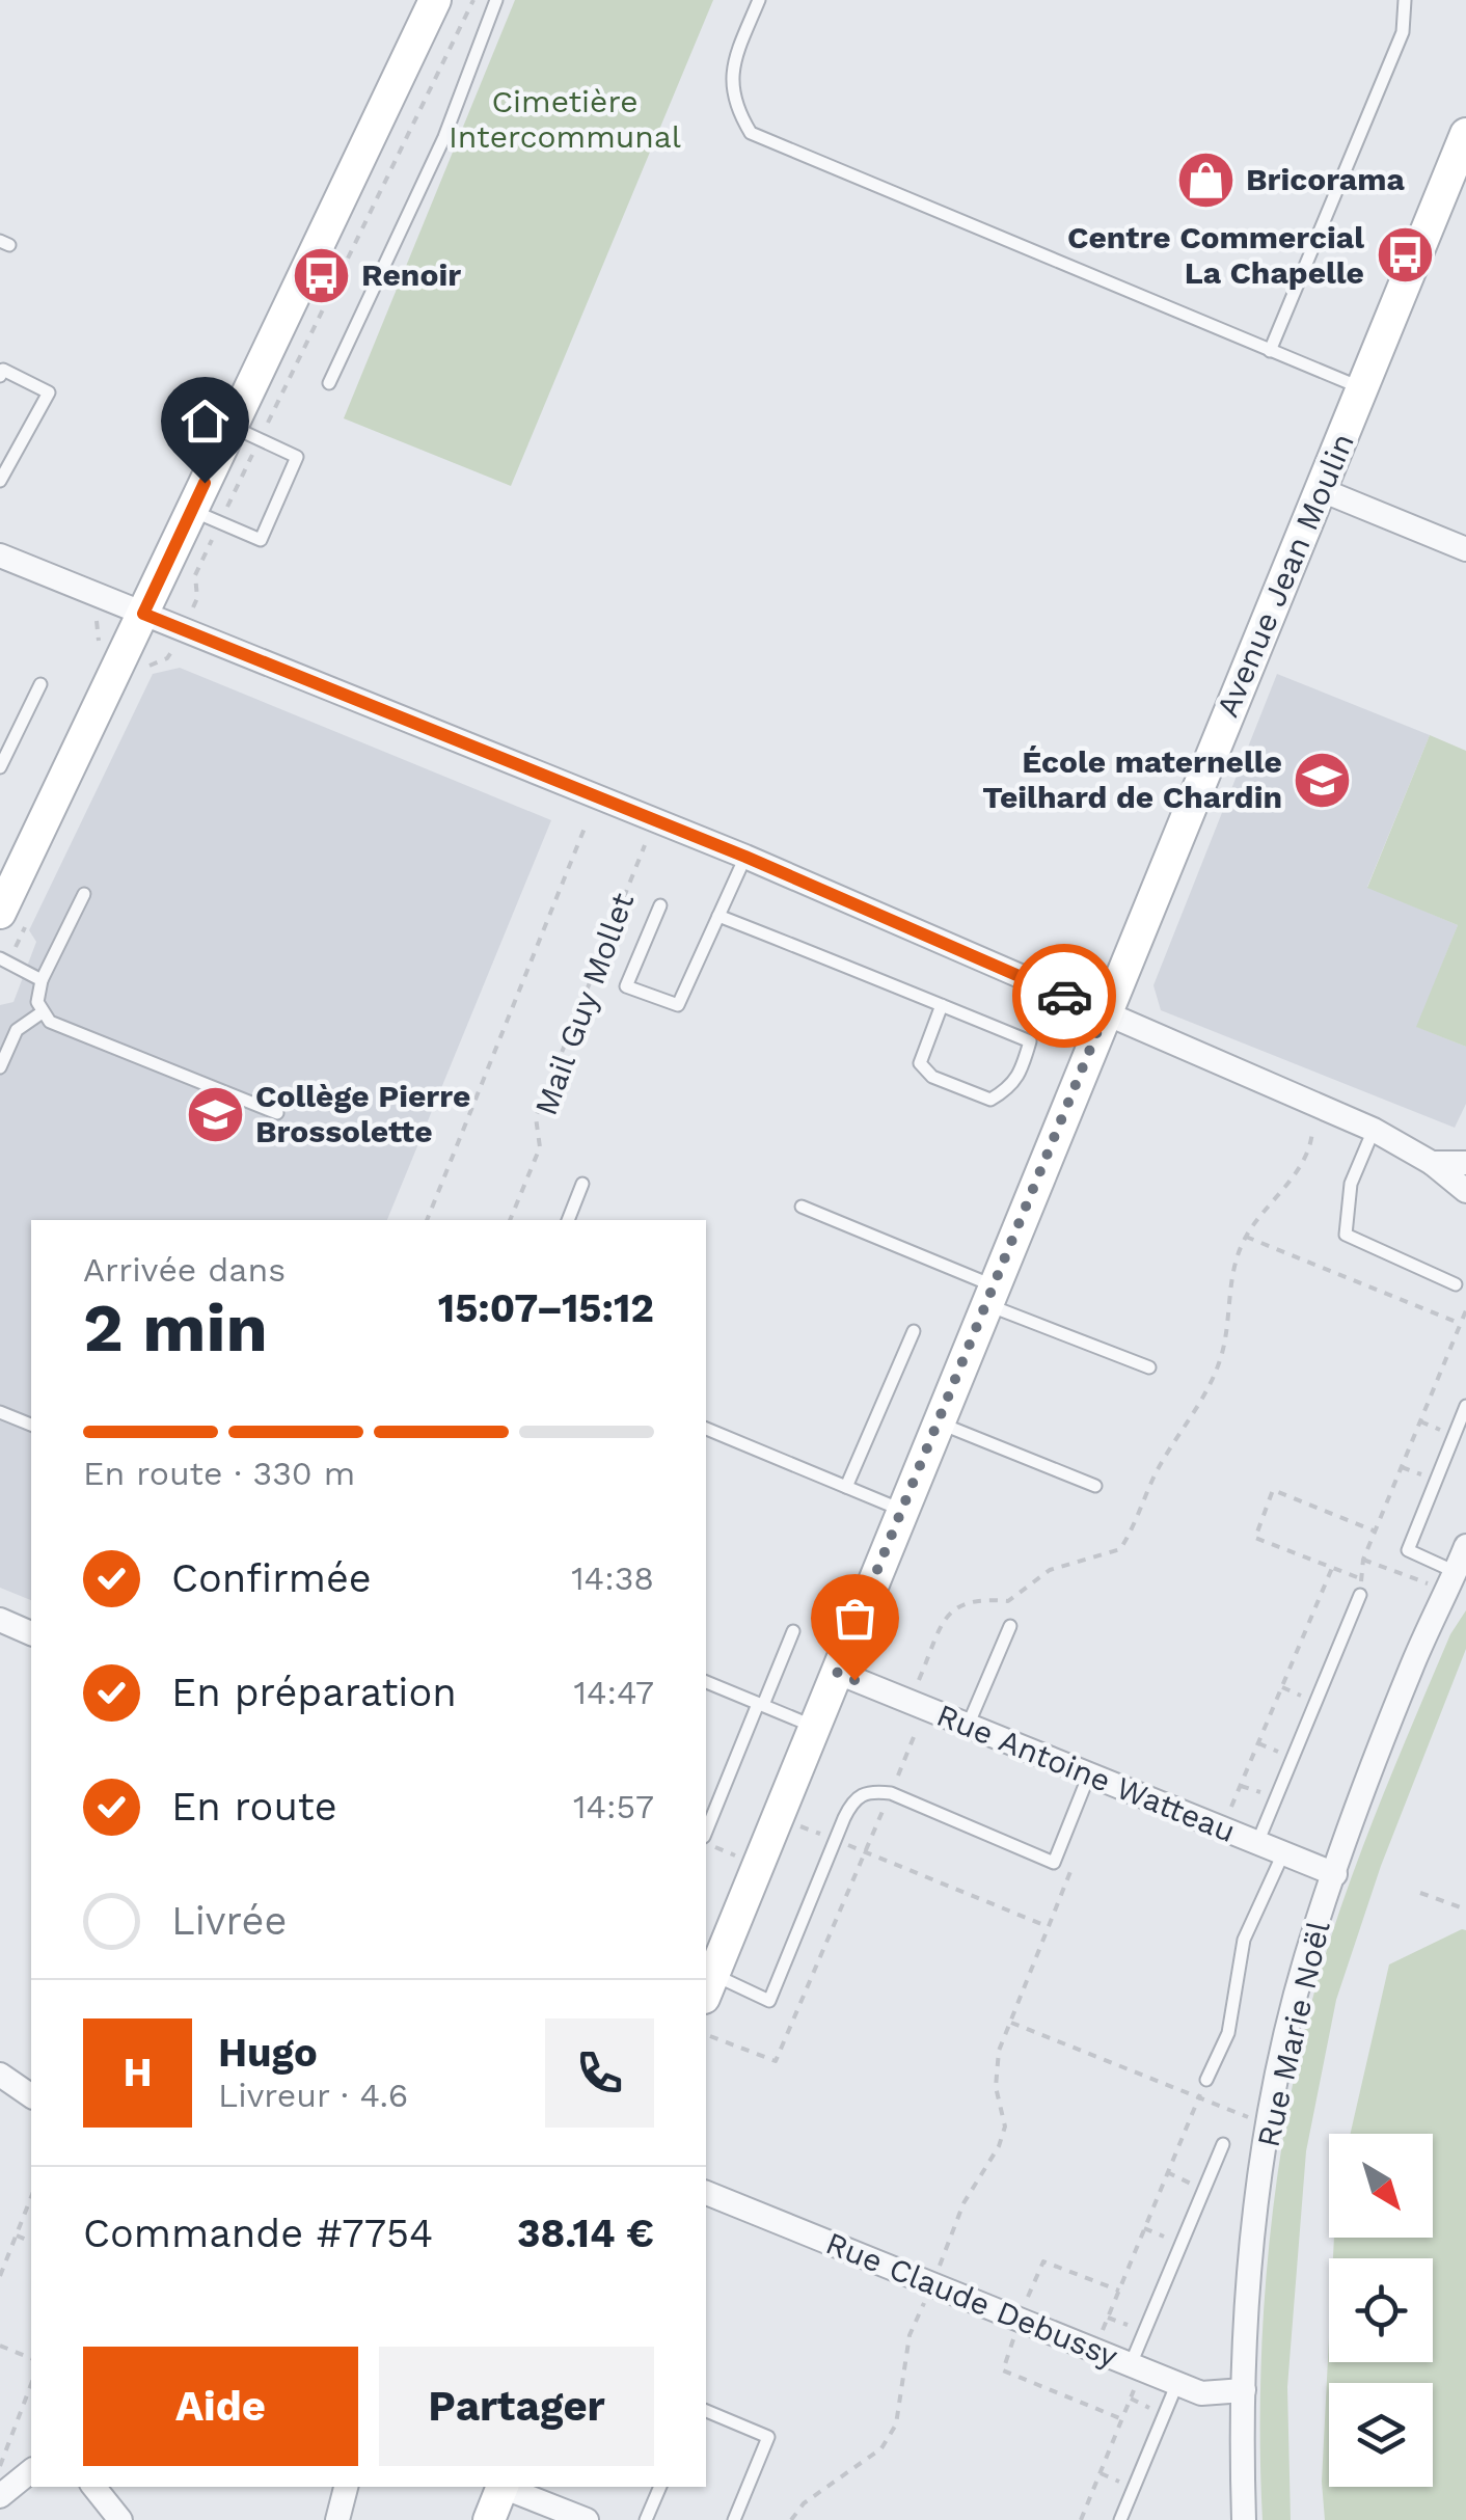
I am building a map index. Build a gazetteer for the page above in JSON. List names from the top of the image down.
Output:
{
  "streets": {
    "street": [
      "Avenue Jean Moulin",
      "Rue Antoine Watteau",
      "Rue Marie Noël",
      "Rue Claude Debussy"
    ],
    "path": ["Mail Guy Mollet"]
  },
  "crossings": [
    ["Avenue Jean Moulin", "Rue Antoine Watteau"],
    ["Rue Antoine Watteau", "Rue Marie Noël"],
    ["Rue Marie Noël", "Rue Claude Debussy"]
  ],
  "parks": ["Cimetière Intercommunal"],
  "places": {
    "shop": ["Bricorama"],
    "bus stop": ["Centre Commercial La Chapelle", "Renoir"],
    "school or university": ["École maternelle Teilhard de Chardin", "Collège Pierre Brossolette"]
  },
  "north": "bottom right",
  "page": {
    "heading": ["2 min", "Arrivée dans", "15:07–15:12"],
    "panel": [
      "Hugo",
      "Livreur · 4.6",
      "Commande #7754",
      "38.14 €"
    ],
    "bar": "En route · 330 m",
    "list": [
      ["Confirmée", "14:38"],
      ["En préparation", "14:47"],
      ["En route", "14:57"],
      "Livrée"
    ],
    "round": "H",
    "buttons": ["Aide", "Partager"]
  }
}
